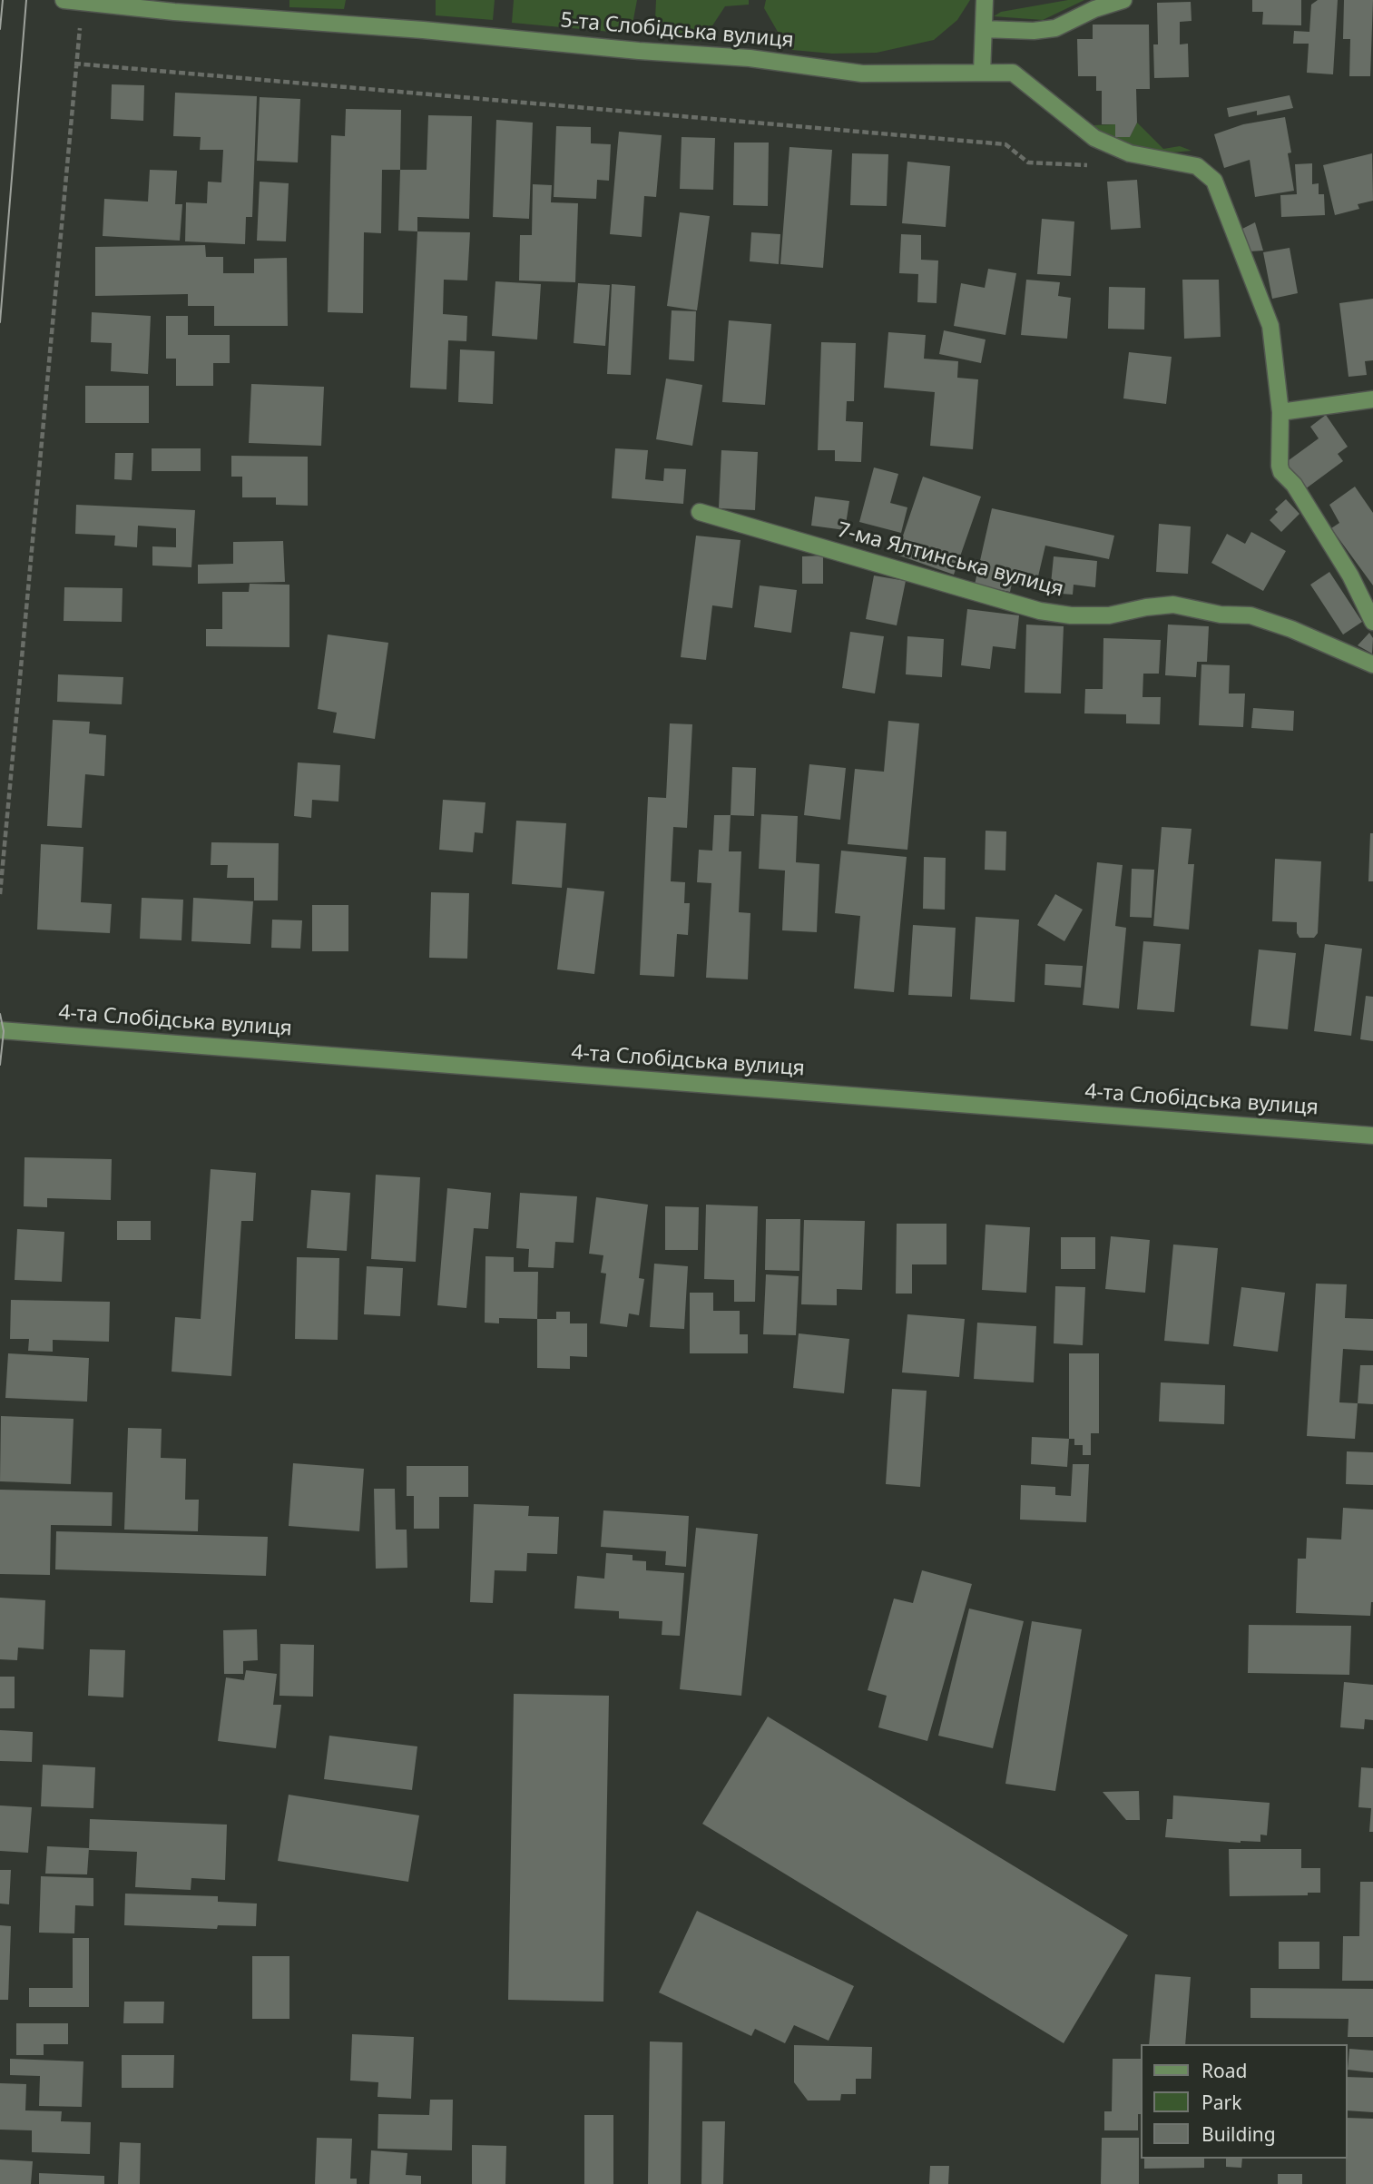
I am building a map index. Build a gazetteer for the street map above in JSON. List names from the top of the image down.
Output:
{
  "streets": {
    "street": ["5-та Слобідська вулиця", "7-ма Ялтинська вулиця", "4-та Слобідська вулиця"]
  },
  "legend": ["Road", "Park", "Building"]
}
